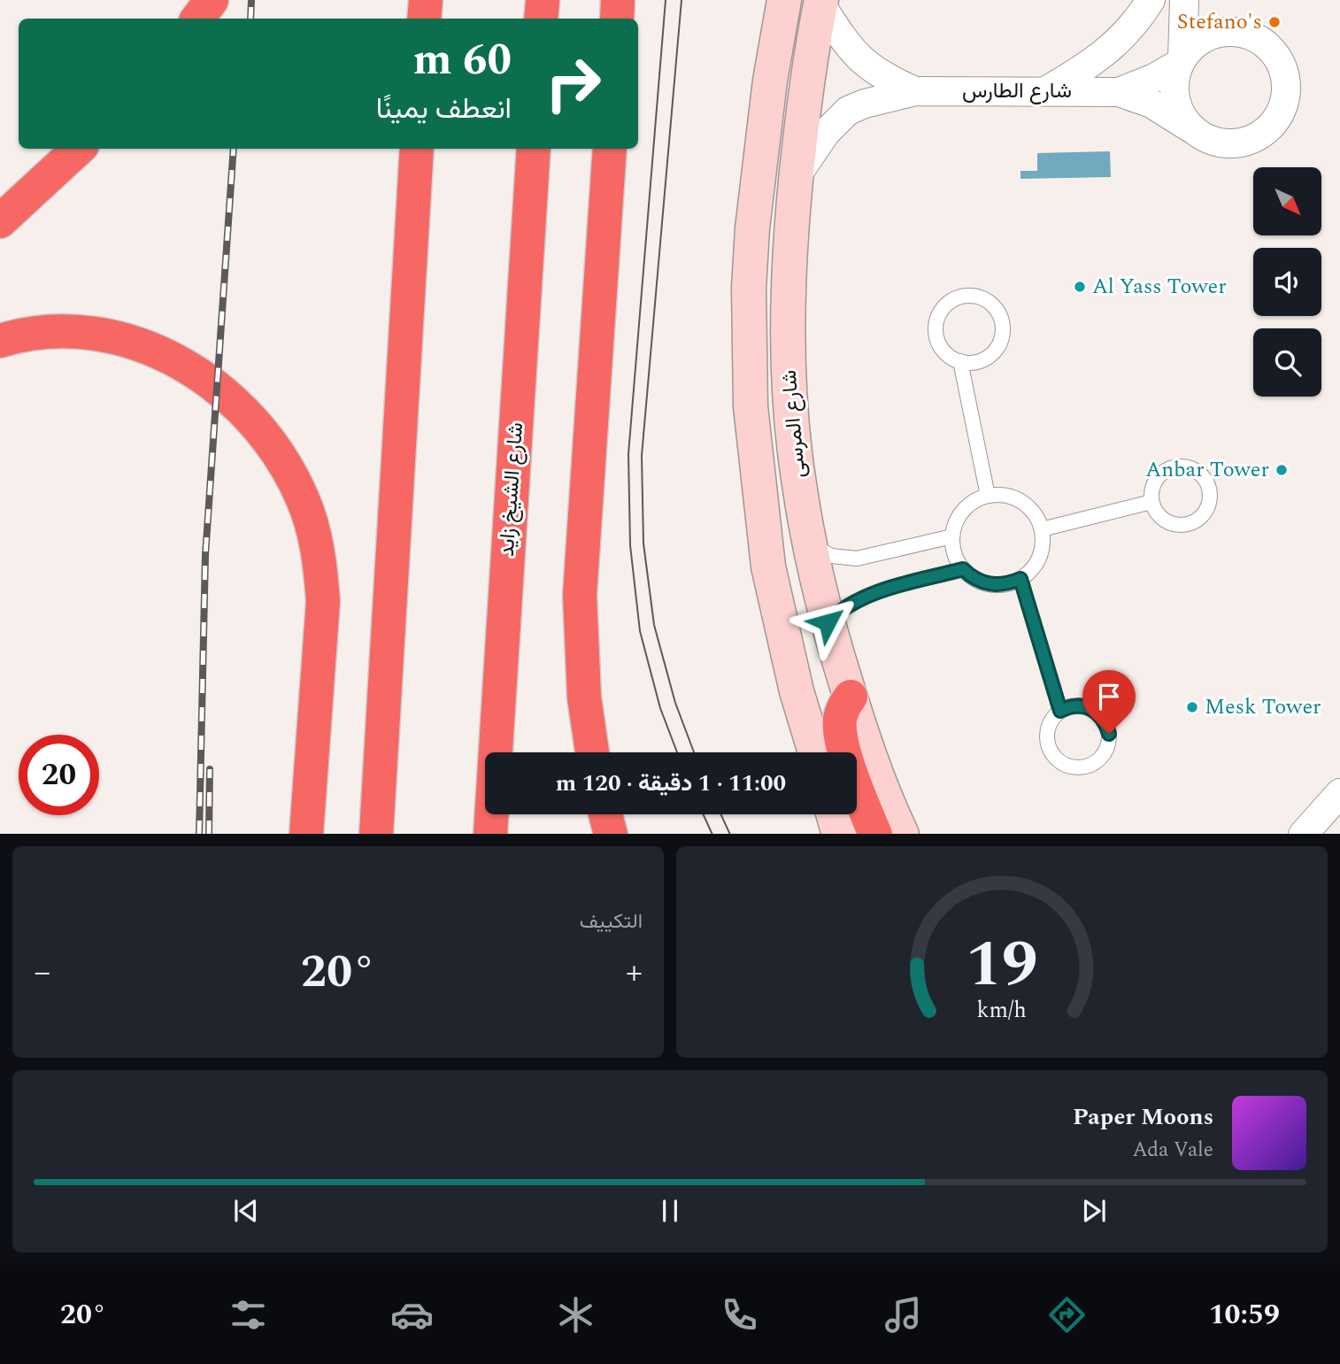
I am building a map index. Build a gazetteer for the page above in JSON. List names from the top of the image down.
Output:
{
  "streets": {
    "highway": ["شارع الشيخ زايد"],
    "main road": ["شارع المرسى"],
    "street": ["شارع الطارس"]
  },
  "crossings": [
    ["شارع الطارس", "شارع المرسى"]
  ],
  "places": [
    "Stefano's",
    "Al Yass Tower",
    "Anbar Tower",
    "Mesk Tower"
  ],
  "north": "bottom right",
  "page": {
    "turn": ["60 m", "انعطف يمينًا"],
    "limit": "20",
    "trip": "11:00 · 1 دقيقة · 120 m",
    "tile": "التكييف",
    "heat": ["−", "20°", "+"],
    "song": ["Paper Moons", "Ada Vale"],
    "tabs": ["10:59", "20°"],
    "gauge": ["19", "km/h"]
  }
}
